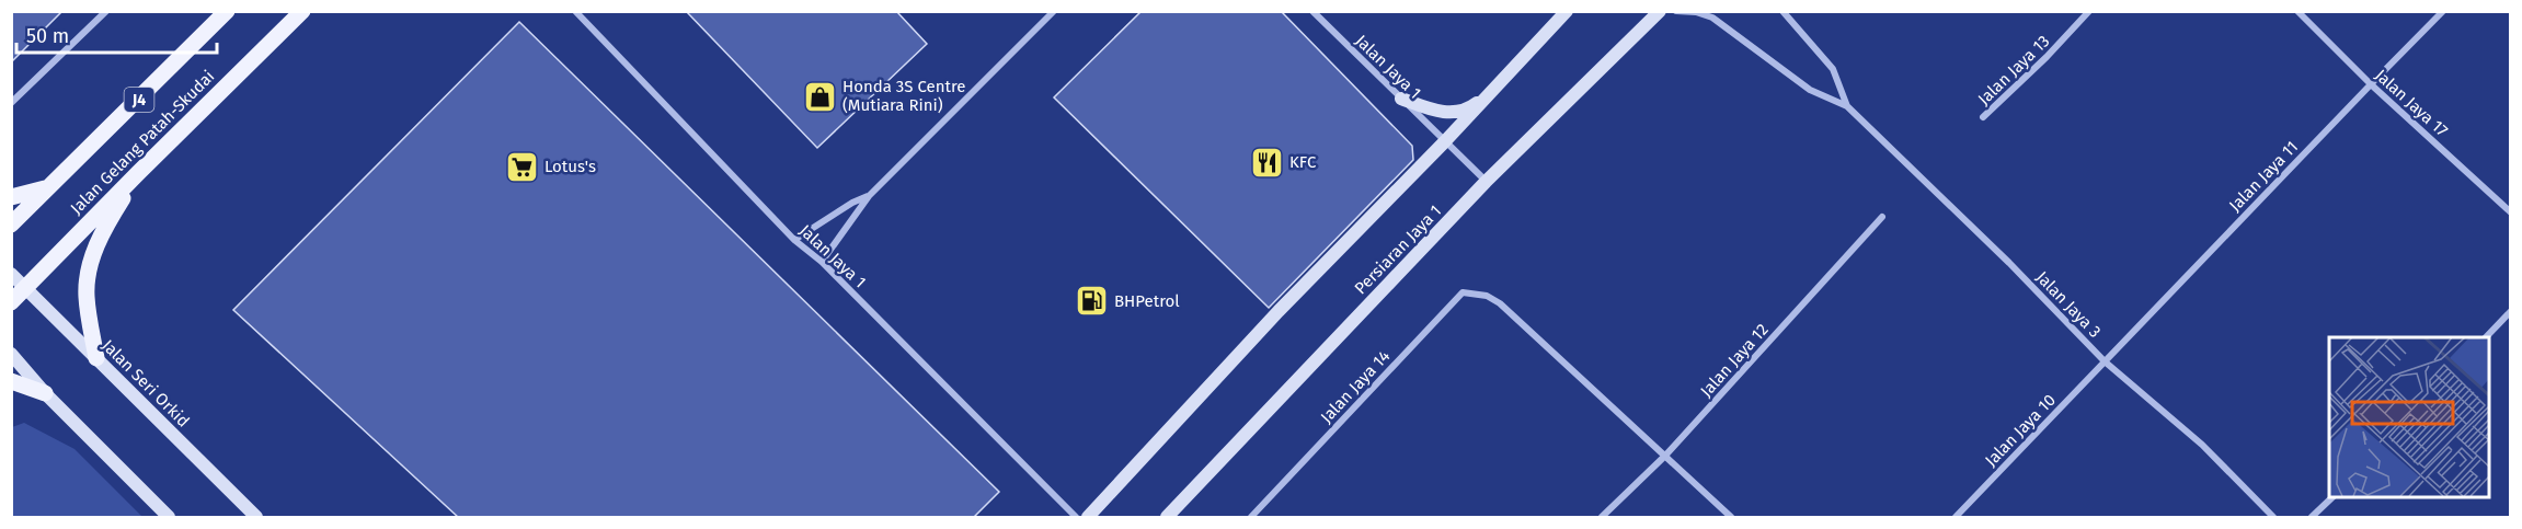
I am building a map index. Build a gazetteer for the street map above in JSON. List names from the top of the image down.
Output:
{
  "streets": {
    "main road": [
      "J4",
      "Jalan Gelang Patah-Skudai",
      "Persiaran Jaya 1",
      "Jalan Seri Orkid"
    ],
    "street": [
      "Jalan Jaya 1",
      "Jalan Jaya 13",
      "Jalan Jaya 17",
      "Jalan Jaya 11",
      "Jalan Jaya 3",
      "Jalan Jaya 12",
      "Jalan Jaya 14",
      "Jalan Jaya 10"
    ]
  },
  "crossings": [
    ["Jalan Jaya 1", "Persiaran Jaya 1"],
    ["Jalan Jaya 17", "Jalan Jaya 11"],
    ["Jalan Gelang Patah-Skudai", "Jalan Seri Orkid"],
    ["Jalan Jaya 11", "Jalan Jaya 3"],
    ["Jalan Jaya 11", "Jalan Jaya 10"],
    ["Jalan Jaya 3", "Jalan Jaya 10"],
    ["Jalan Jaya 12", "Jalan Jaya 14"]
  ],
  "places": {
    "shop": ["Honda 3S Centre (Mutiara Rini)"],
    "restaurant": ["KFC"],
    "supermarket": ["Lotus's"],
    "fuel station": ["BHPetrol"]
  },
  "scale_bar": "50 m"
}
